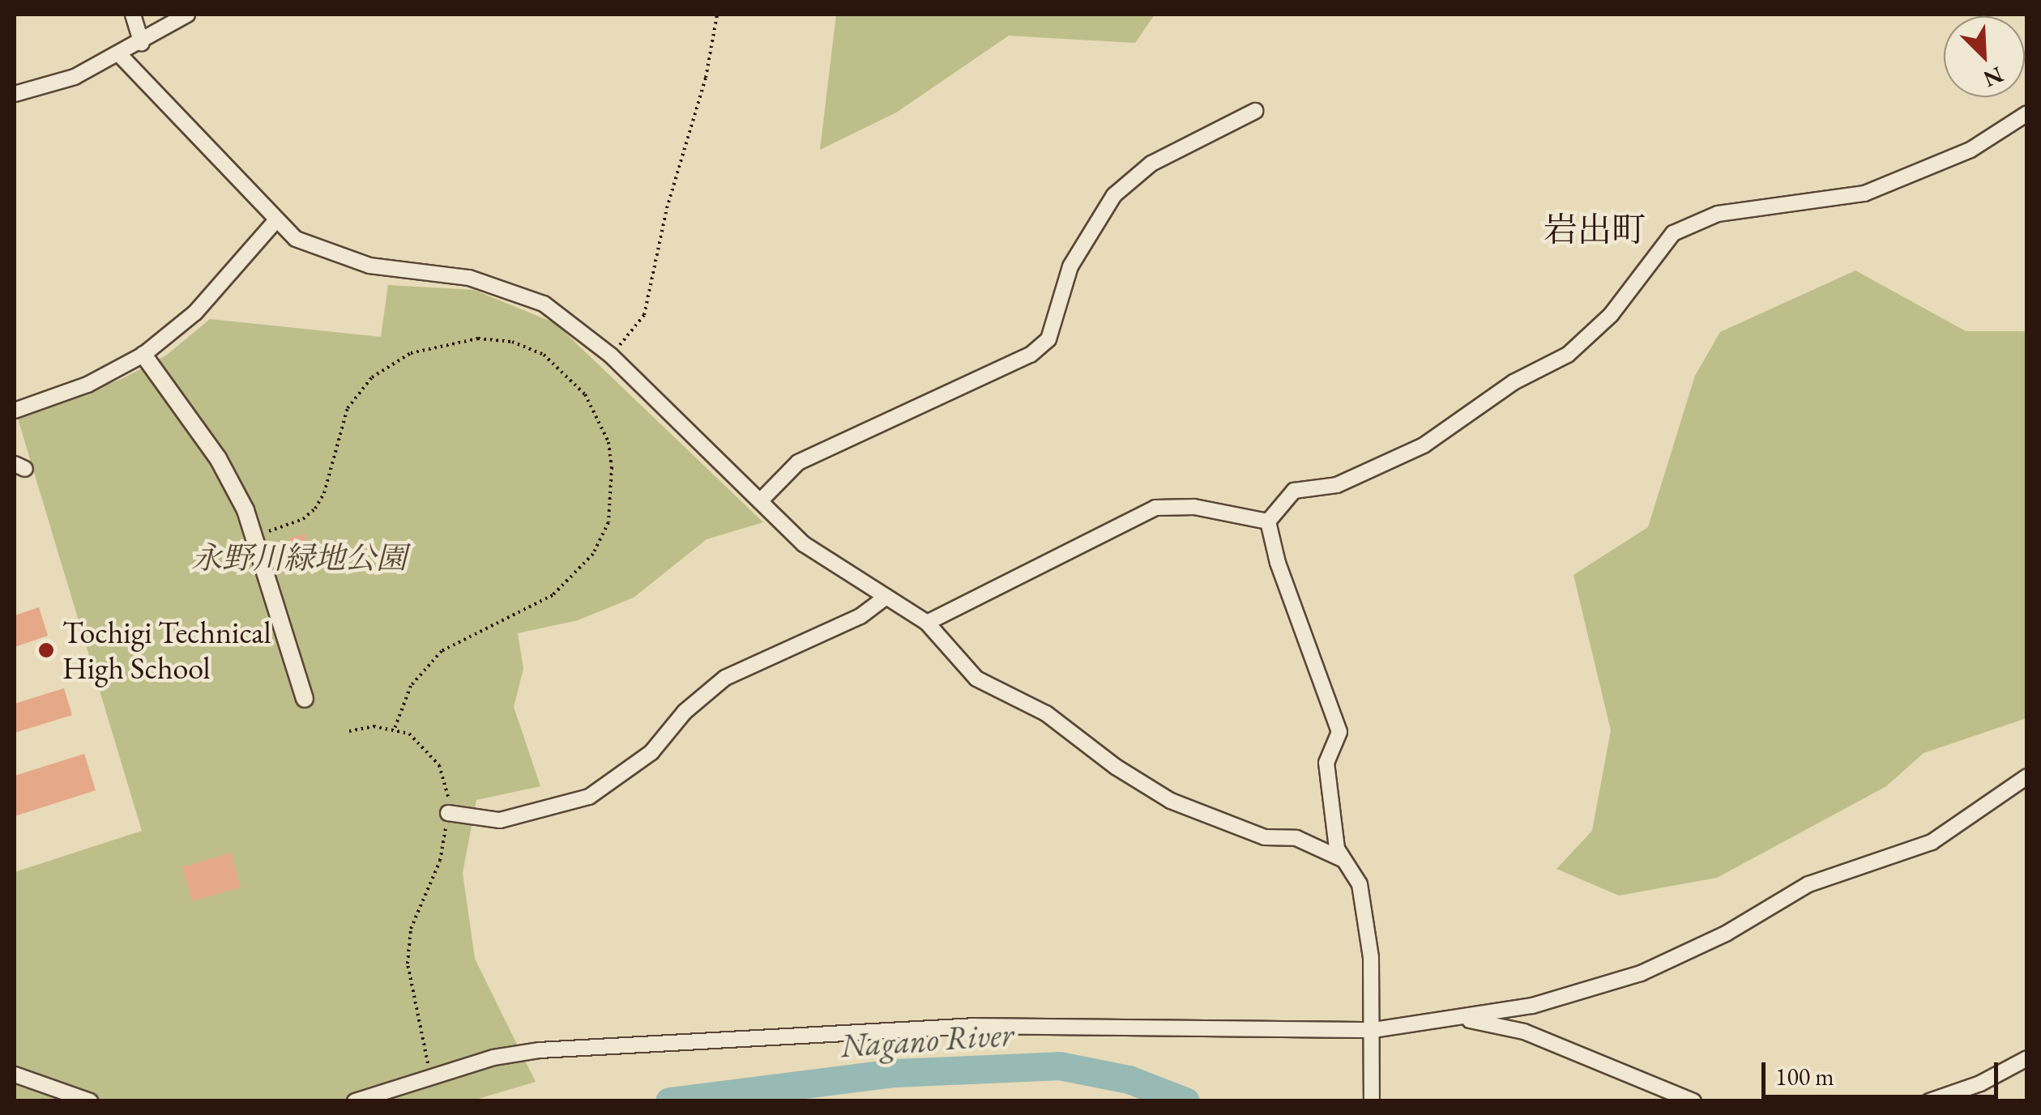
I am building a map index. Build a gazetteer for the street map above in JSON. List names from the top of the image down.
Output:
{
  "districts": ["岩出町"],
  "water": ["Nagano River"],
  "parks": ["永野川緑地公園"],
  "places": ["Tochigi Technical High School"],
  "scale_bar": "100 m",
  "north": "bottom right"
}
